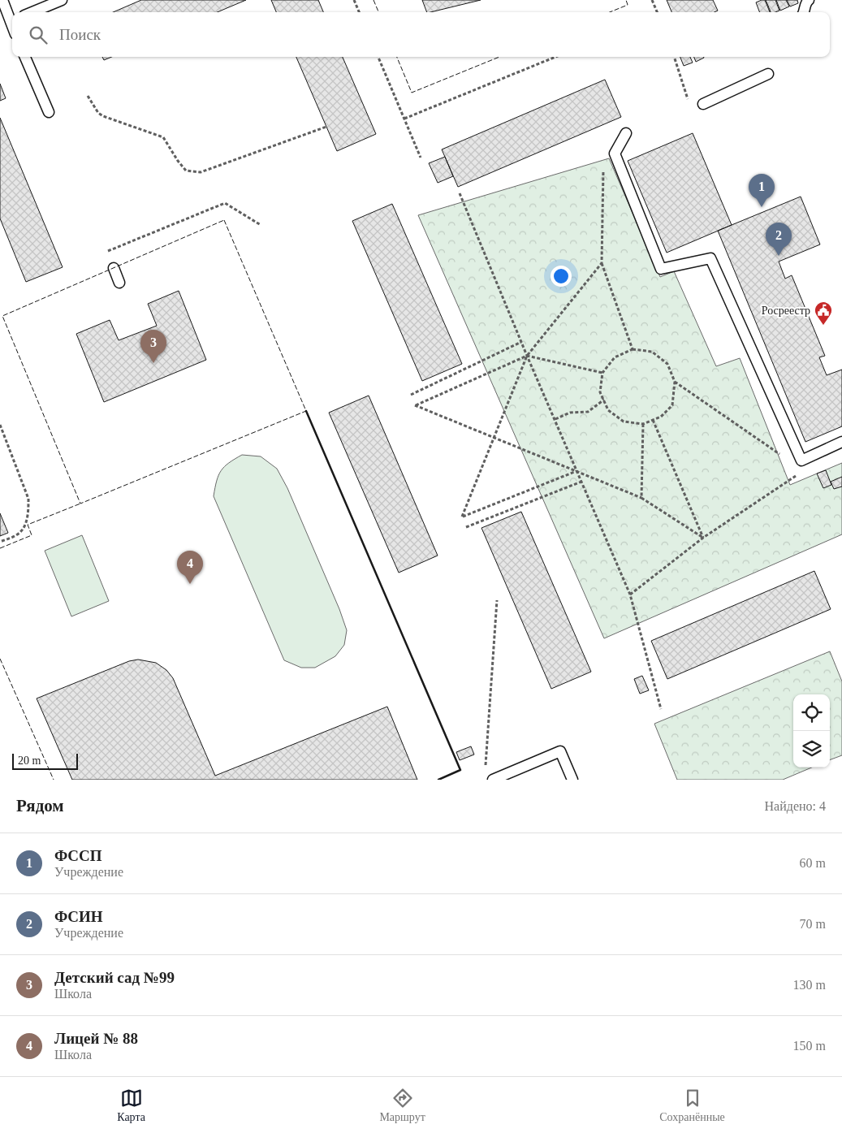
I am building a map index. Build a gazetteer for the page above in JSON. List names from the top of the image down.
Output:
{
  "places": {
    "public building": ["Росреестр"]
  },
  "scale_bar": "20 m",
  "page": {
    "search": "Поиск",
    "pins": [
      "1",
      "2",
      "3",
      "4"
    ],
    "scale": "20 m",
    "heading": ["Рядом", "Найдено: 4"],
    "list": [
      {
        "mark": "1",
        "name": "ФССП",
        "note": "Учреждение",
        "value": "60 m"
      },
      {
        "mark": "2",
        "name": "ФСИН",
        "note": "Учреждение",
        "value": "70 m"
      },
      {
        "mark": "3",
        "name": "Детский сад №99",
        "note": "Школа",
        "value": "130 m"
      },
      {
        "mark": "4",
        "name": "Лицей № 88",
        "note": "Школа",
        "value": "150 m"
      }
    ],
    "nav": ["Карта", "Маршрут", "Сохранённые"]
  }
}
